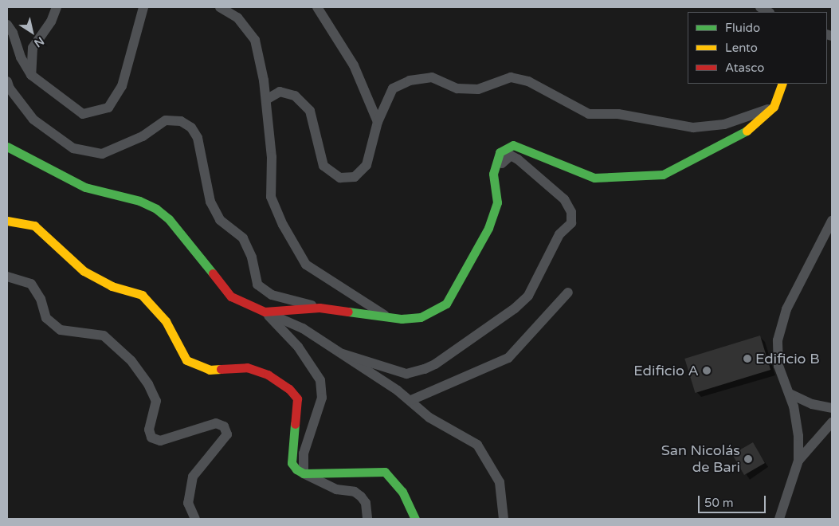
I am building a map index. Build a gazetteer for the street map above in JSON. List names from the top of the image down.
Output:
{
  "places": ["Edificio B", "Edificio A", "San Nicolás de Bari"],
  "legend": ["Fluido", "Lento", "Atasco"],
  "scale_bar": "50 m",
  "north": "bottom right"
}
